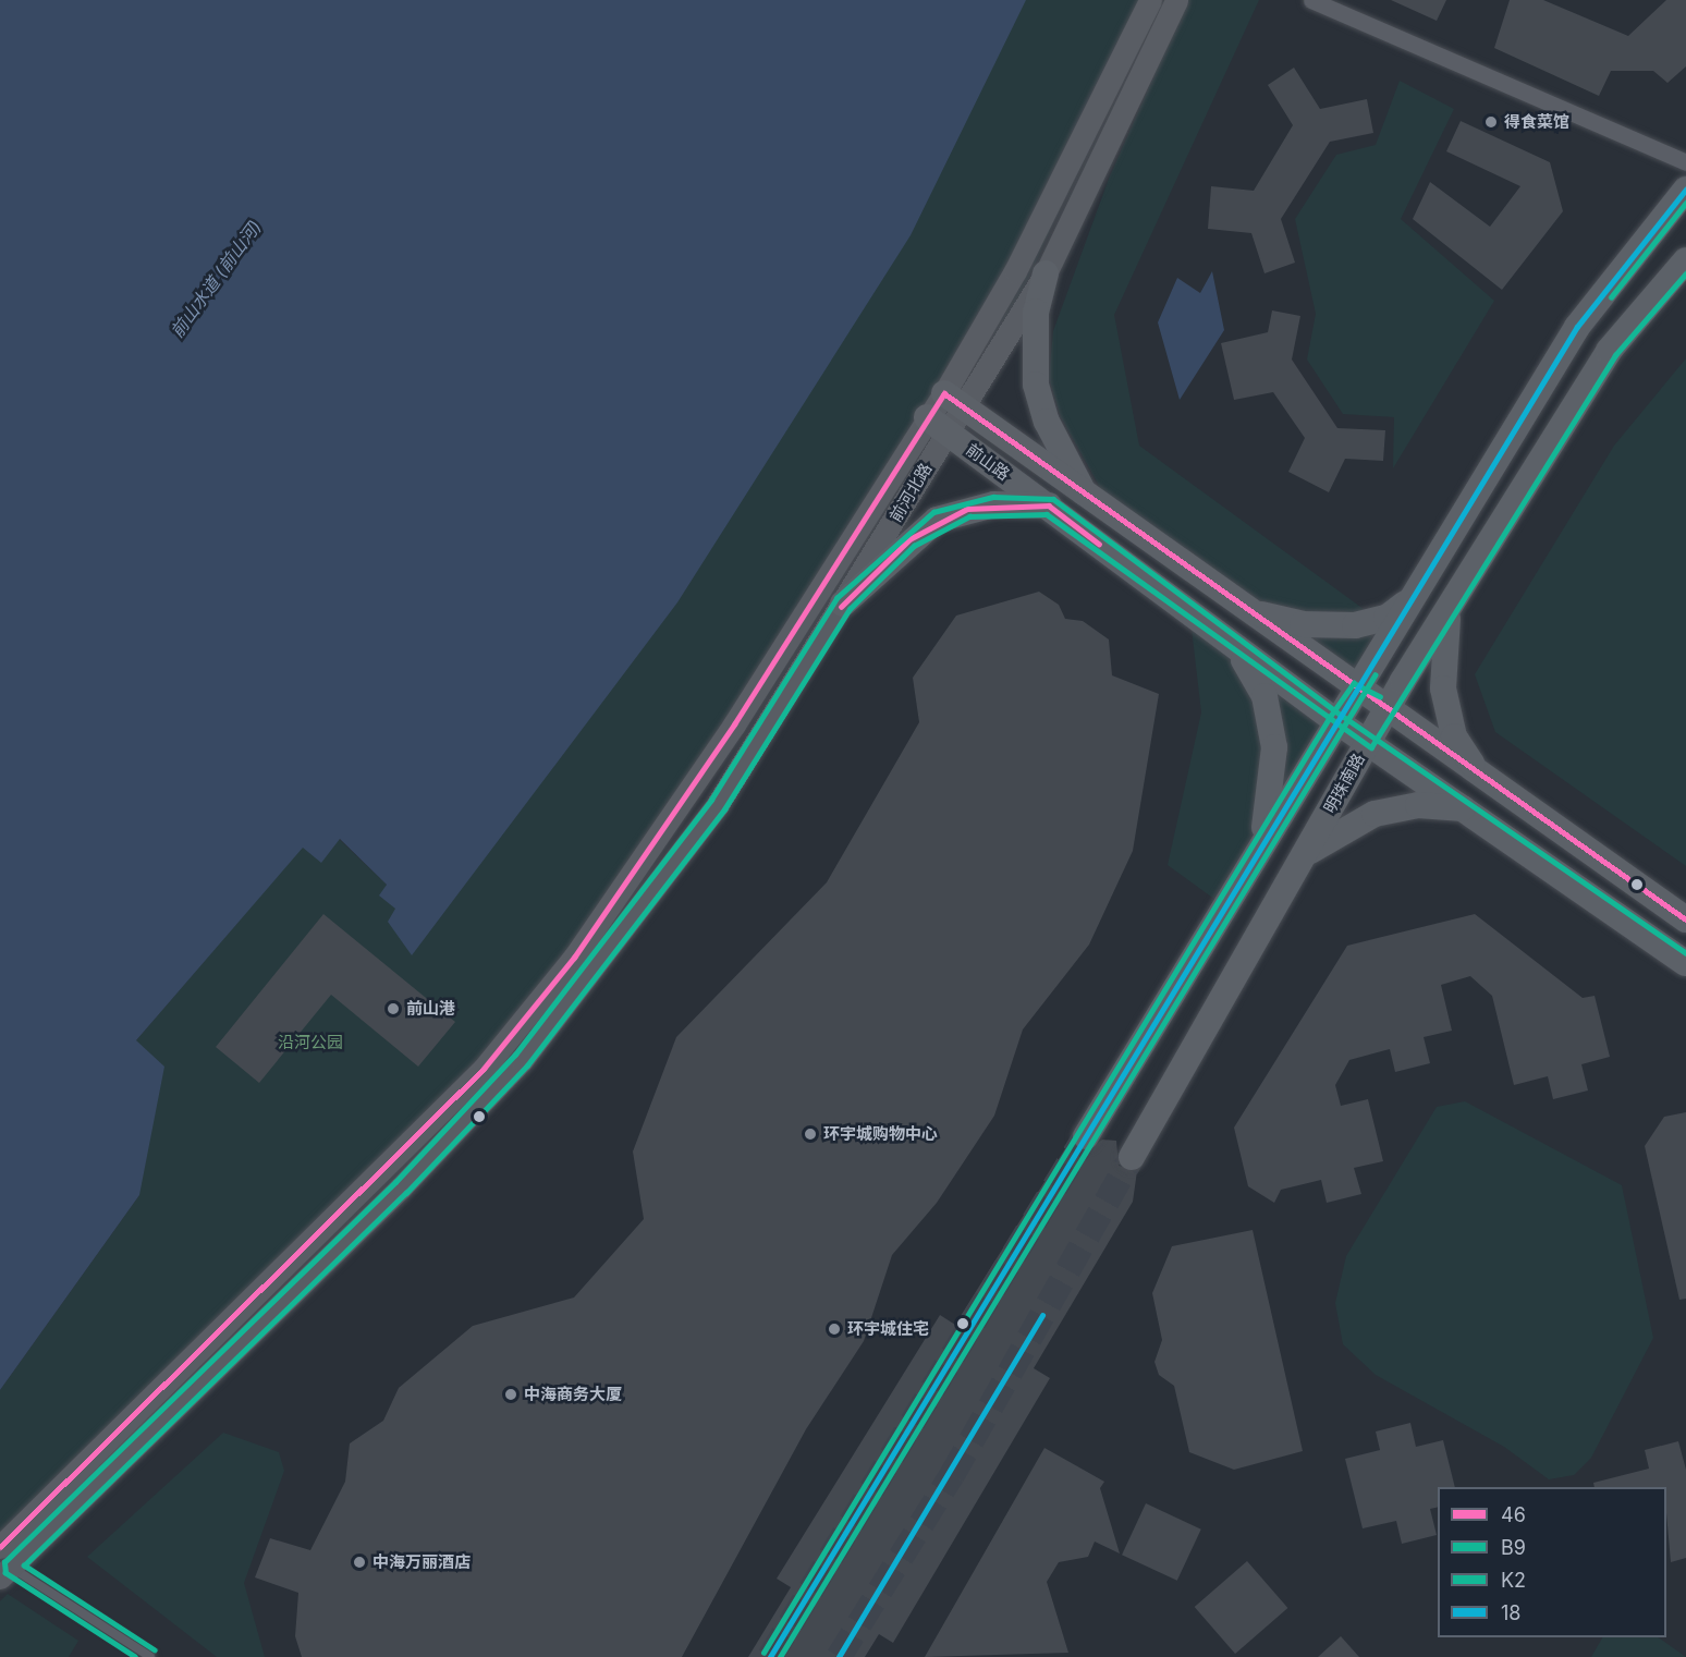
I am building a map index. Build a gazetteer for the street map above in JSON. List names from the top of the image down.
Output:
{
  "streets": {
    "main road": ["前山路", "前河北路", "明珠南路"]
  },
  "crossings": [
    ["前山路", "前河北路"],
    ["前山路", "明珠南路"]
  ],
  "water": ["前山水道 (前山河)"],
  "parks": ["沿河公园"],
  "places": [
    "得食菜馆",
    "前山港",
    "环宇城购物中心",
    "环宇城住宅",
    "中海商务大厦",
    "中海万丽酒店"
  ],
  "lines": [
    "transit line 18",
    "transit line B9",
    "transit line 46",
    "transit line K2"
  ],
  "legend": [
    "46",
    "B9",
    "K2",
    "18"
  ]
}
